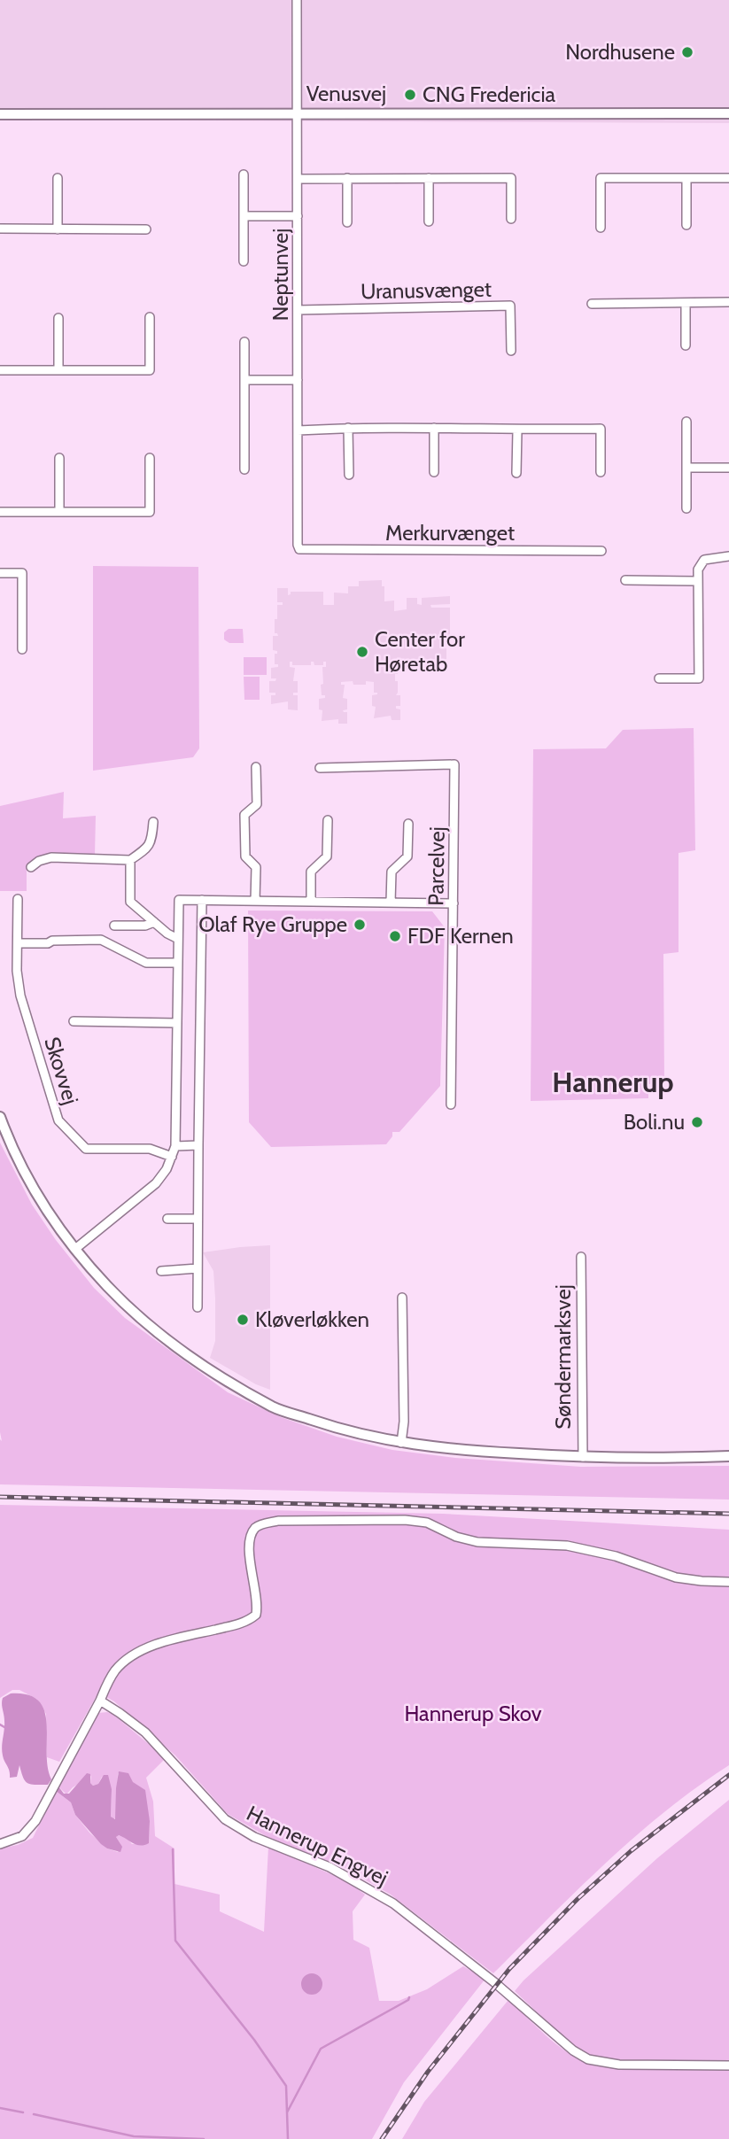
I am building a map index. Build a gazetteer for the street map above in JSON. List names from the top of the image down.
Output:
{
  "streets": {
    "street": [
      "Venusvej",
      "Neptunvej",
      "Uranusvænget",
      "Merkurvænget",
      "Parcelvej",
      "Skovvej",
      "Søndermarksvej",
      "Hannerup Engvej"
    ]
  },
  "crossings": [
    ["Venusvej", "Neptunvej"],
    ["Neptunvej", "Uranusvænget"],
    ["Neptunvej", "Merkurvænget"]
  ],
  "districts": ["Hannerup"],
  "parks": ["Hannerup Skov"],
  "places": [
    "Nordhusene",
    "CNG Fredericia",
    "Center for Høretab",
    "Olaf Rye Gruppe",
    "FDF Kernen",
    "Boli.nu",
    "Kløverløkken"
  ]
}
